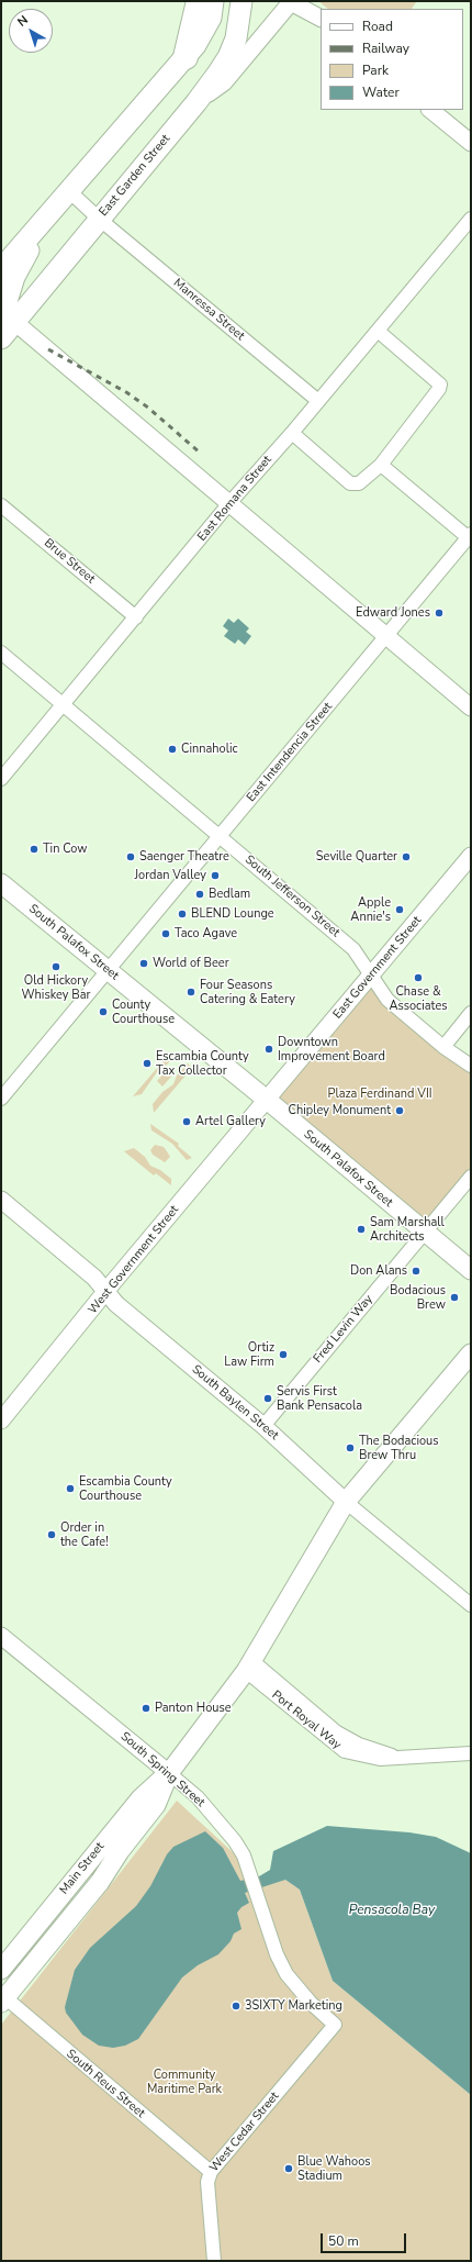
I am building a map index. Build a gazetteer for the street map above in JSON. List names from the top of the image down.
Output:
{
  "streets": {
    "main road": ["East Garden Street", "South Palafox Street", "Main Street"],
    "street": [
      "Manressa Street",
      "East Romana Street",
      "Brue Street",
      "East Intendencia Street",
      "South Jefferson Street",
      "East Government Street",
      "West Government Street",
      "Fred Levin Way",
      "South Baylen Street",
      "Port Royal Way",
      "South Spring Street",
      "South Reus Street",
      "West Cedar Street"
    ]
  },
  "crossings": [
    ["East Garden Street", "Manressa Street"],
    ["Manressa Street", "East Romana Street"],
    ["East Romana Street", "Brue Street"],
    ["East Romana Street", "South Jefferson Street"],
    ["East Intendencia Street", "South Jefferson Street"],
    ["East Intendencia Street", "South Palafox Street"],
    ["South Jefferson Street", "East Government Street"],
    ["South Palafox Street", "East Government Street"],
    ["South Palafox Street", "West Government Street"],
    ["South Palafox Street", "Fred Levin Way"],
    ["East Government Street", "West Government Street"],
    ["West Government Street", "South Baylen Street"],
    ["Fred Levin Way", "South Baylen Street"],
    ["South Spring Street", "Main Street"],
    ["South Spring Street", "West Cedar Street"],
    ["South Reus Street", "West Cedar Street"]
  ],
  "water": ["Pensacola Bay"],
  "parks": ["Plaza Ferdinand VII", "Community Maritime Park"],
  "places": [
    "Edward Jones",
    "Cinnaholic",
    "Tin Cow",
    "Saenger Theatre",
    "Seville Quarter",
    "Jordan Valley",
    "Bedlam",
    "Apple Annie's",
    "BLEND Lounge",
    "Taco Agave",
    "World of Beer",
    "Old Hickory Whiskey Bar",
    "Chase & Associates",
    "Four Seasons Catering & Eatery",
    "County Courthouse",
    "Downtown Improvement Board",
    "Escambia County Tax Collector",
    "Chipley Monument",
    "Artel Gallery",
    "Sam Marshall Architects",
    "Don Alans",
    "Bodacious Brew",
    "Ortiz Law Firm",
    "Servis First Bank Pensacola",
    "The Bodacious Brew Thru",
    "Escambia County Courthouse",
    "Order in the Cafe!",
    "Panton House",
    "3SIXTY Marketing",
    "Blue Wahoos Stadium"
  ],
  "legend": [
    "Road",
    "Railway",
    "Park",
    "Water"
  ],
  "scale_bar": "50 m",
  "north": "top left"
}
